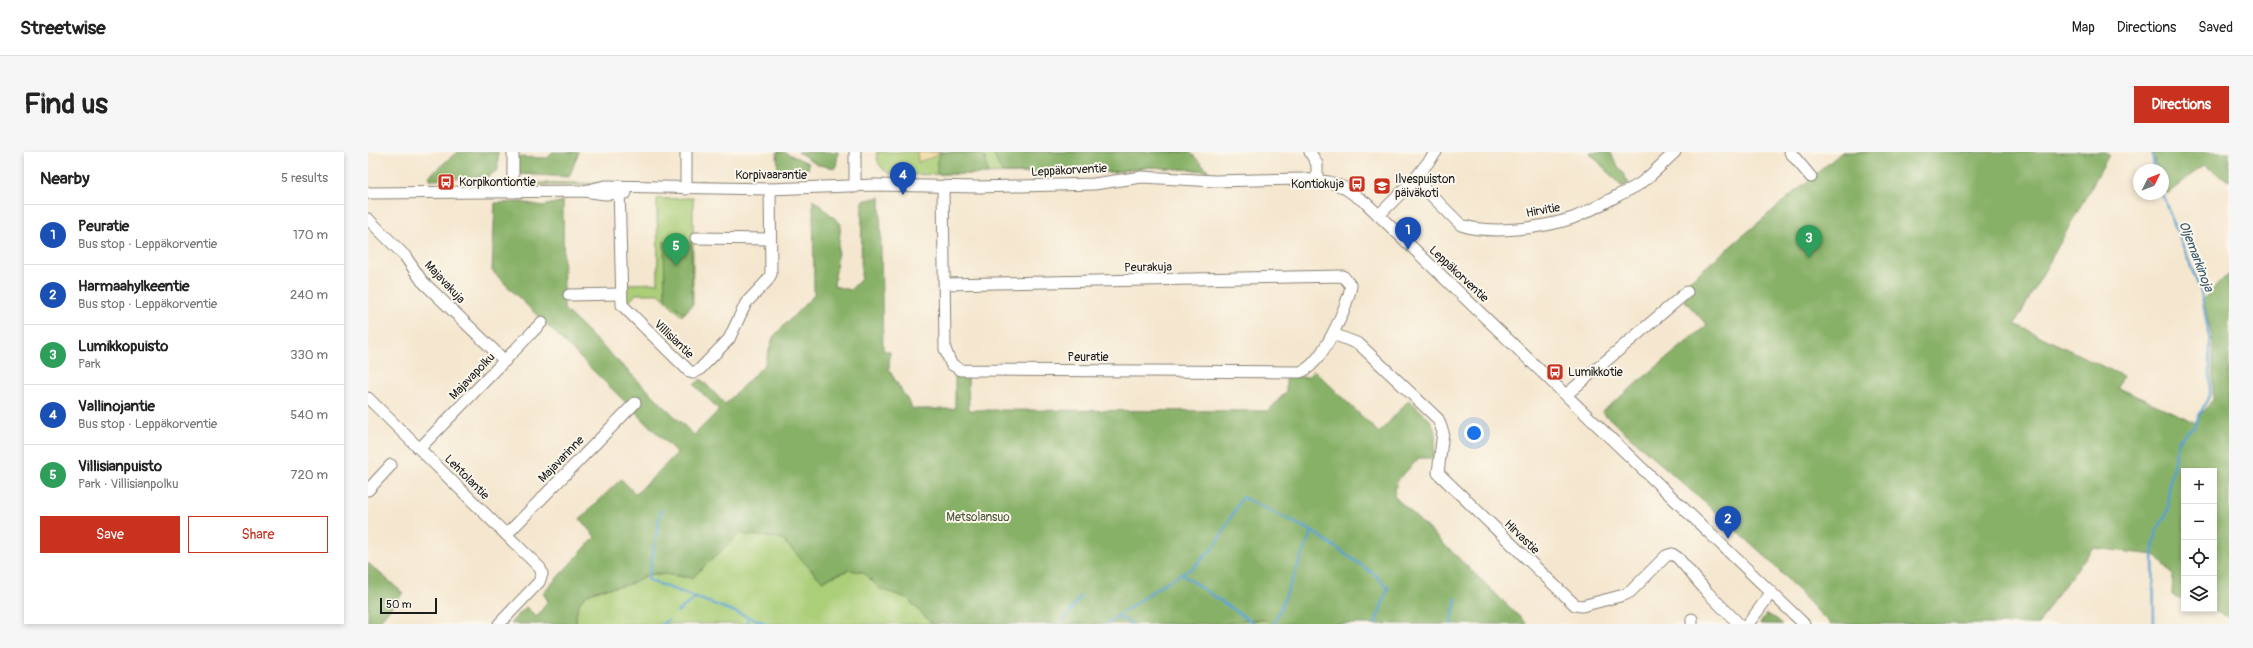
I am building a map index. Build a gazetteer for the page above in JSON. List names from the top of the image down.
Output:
{
  "streets": {
    "street": [
      "Leppäkorventie",
      "Korpivaarantie",
      "Hirvitie",
      "Peurakuja",
      "Majavakuja",
      "Villisiantie",
      "Peuratie",
      "Majavapolku",
      "Majavarinne",
      "Lehtolantie",
      "Hirvastie"
    ]
  },
  "crossings": [
    ["Leppäkorventie", "Korpivaarantie"],
    ["Leppäkorventie", "Peuratie"],
    ["Korpivaarantie", "Villisiantie"],
    ["Peurakuja", "Peuratie"],
    ["Majavakuja", "Majavapolku"],
    ["Peuratie", "Hirvastie"],
    ["Majavapolku", "Lehtolantie"],
    ["Majavarinne", "Lehtolantie"]
  ],
  "water": ["Oljemarkinoja"],
  "parks": ["Metsolansuo"],
  "places": {
    "bus stop": ["Korpikontiontie", "Kontiokuja", "Lumikkotie"],
    "school or university": ["Ilvespuiston päiväkoti"]
  },
  "scale_bar": "50 m",
  "north": "top right",
  "page": {
    "header": "Streetwise",
    "nav": ["Map", "Directions", "Saved"],
    "buttons": [
      "Directions",
      ["Save", "Share"]
    ],
    "title": "Find us",
    "heading": ["Nearby", "5 results"],
    "pins": [
      "4",
      "1",
      "3",
      "5",
      "2"
    ],
    "list": [
      {
        "mark": "1",
        "name": "Peuratie",
        "note": "Bus stop · Leppäkorventie",
        "value": "170 m"
      },
      {
        "mark": "2",
        "name": "Harmaahylkeentie",
        "note": "Bus stop · Leppäkorventie",
        "value": "240 m"
      },
      {
        "mark": "3",
        "name": "Lumikkopuisto",
        "note": "Park",
        "value": "330 m"
      },
      {
        "mark": "4",
        "name": "Vallinojantie",
        "note": "Bus stop · Leppäkorventie",
        "value": "540 m"
      },
      {
        "mark": "5",
        "name": "Villisianpuisto",
        "note": "Park · Villisianpolku",
        "value": "720 m"
      }
    ],
    "map_buttons": ["+", "−"],
    "scale": "50 m"
  }
}
